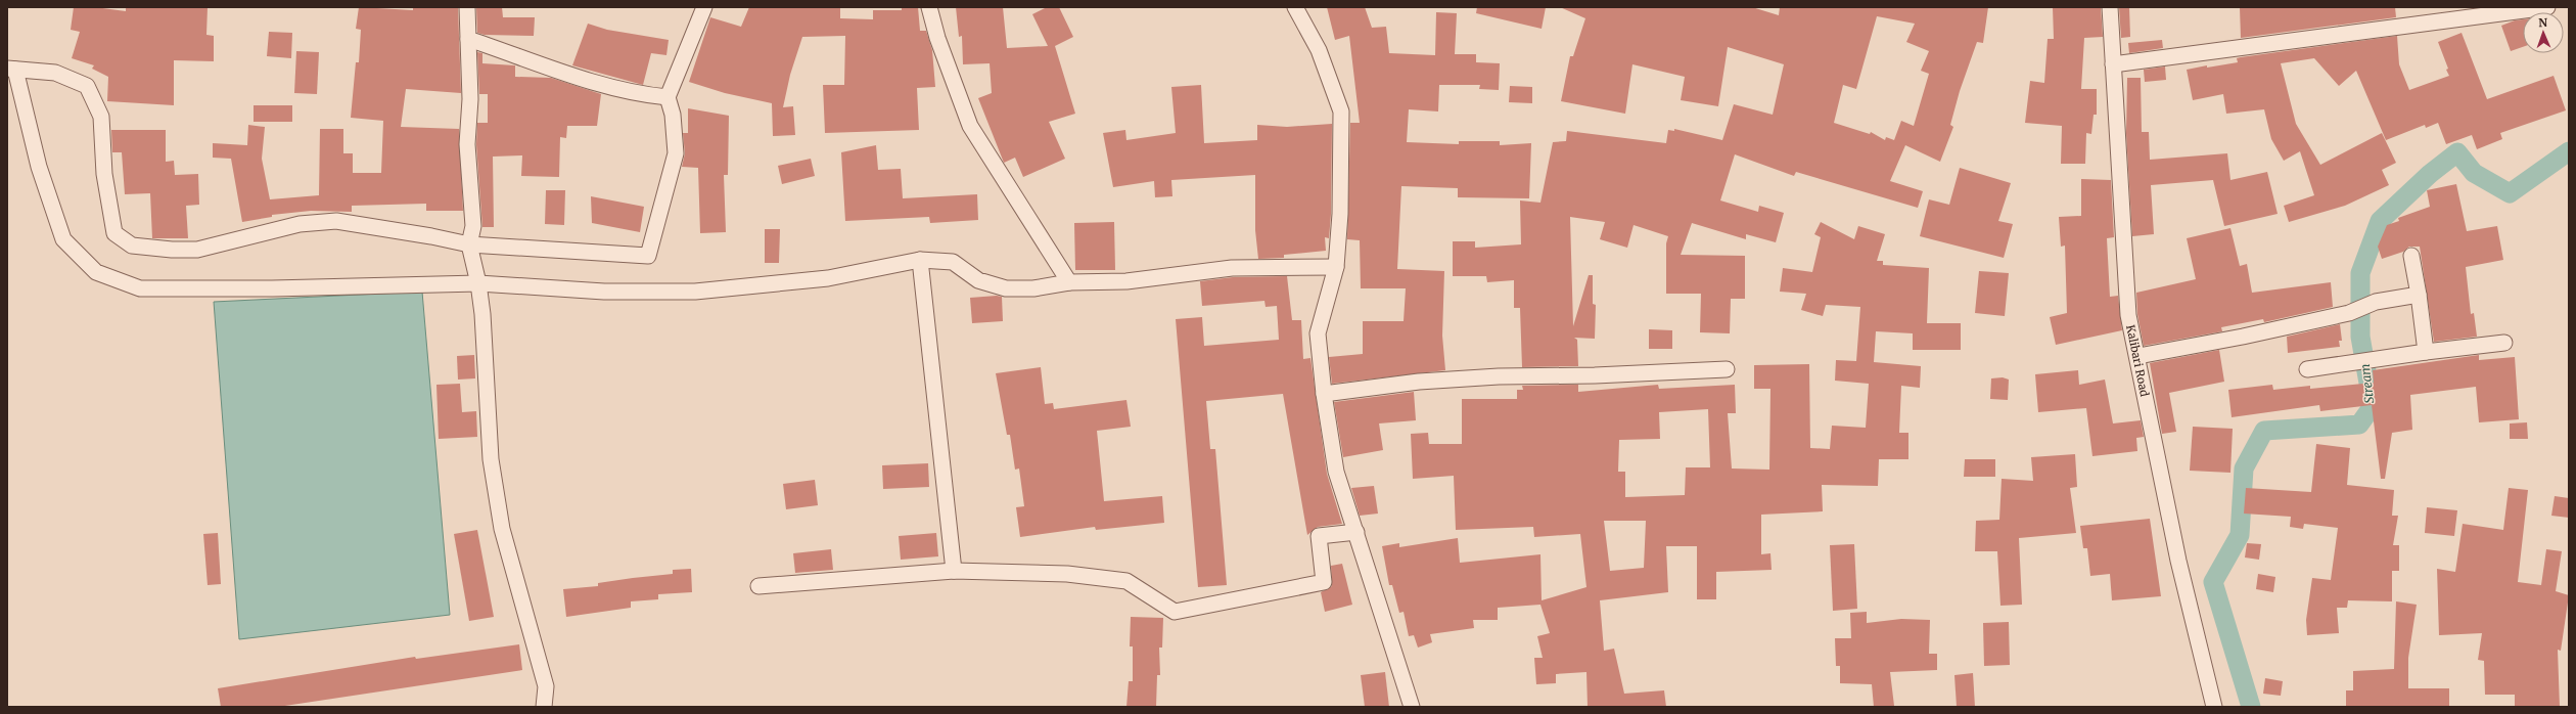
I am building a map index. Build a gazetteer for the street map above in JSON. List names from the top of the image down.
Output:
{
  "streets": {
    "street": ["Kalibari Road"]
  },
  "water": ["Stream"],
  "north": "top"
}
